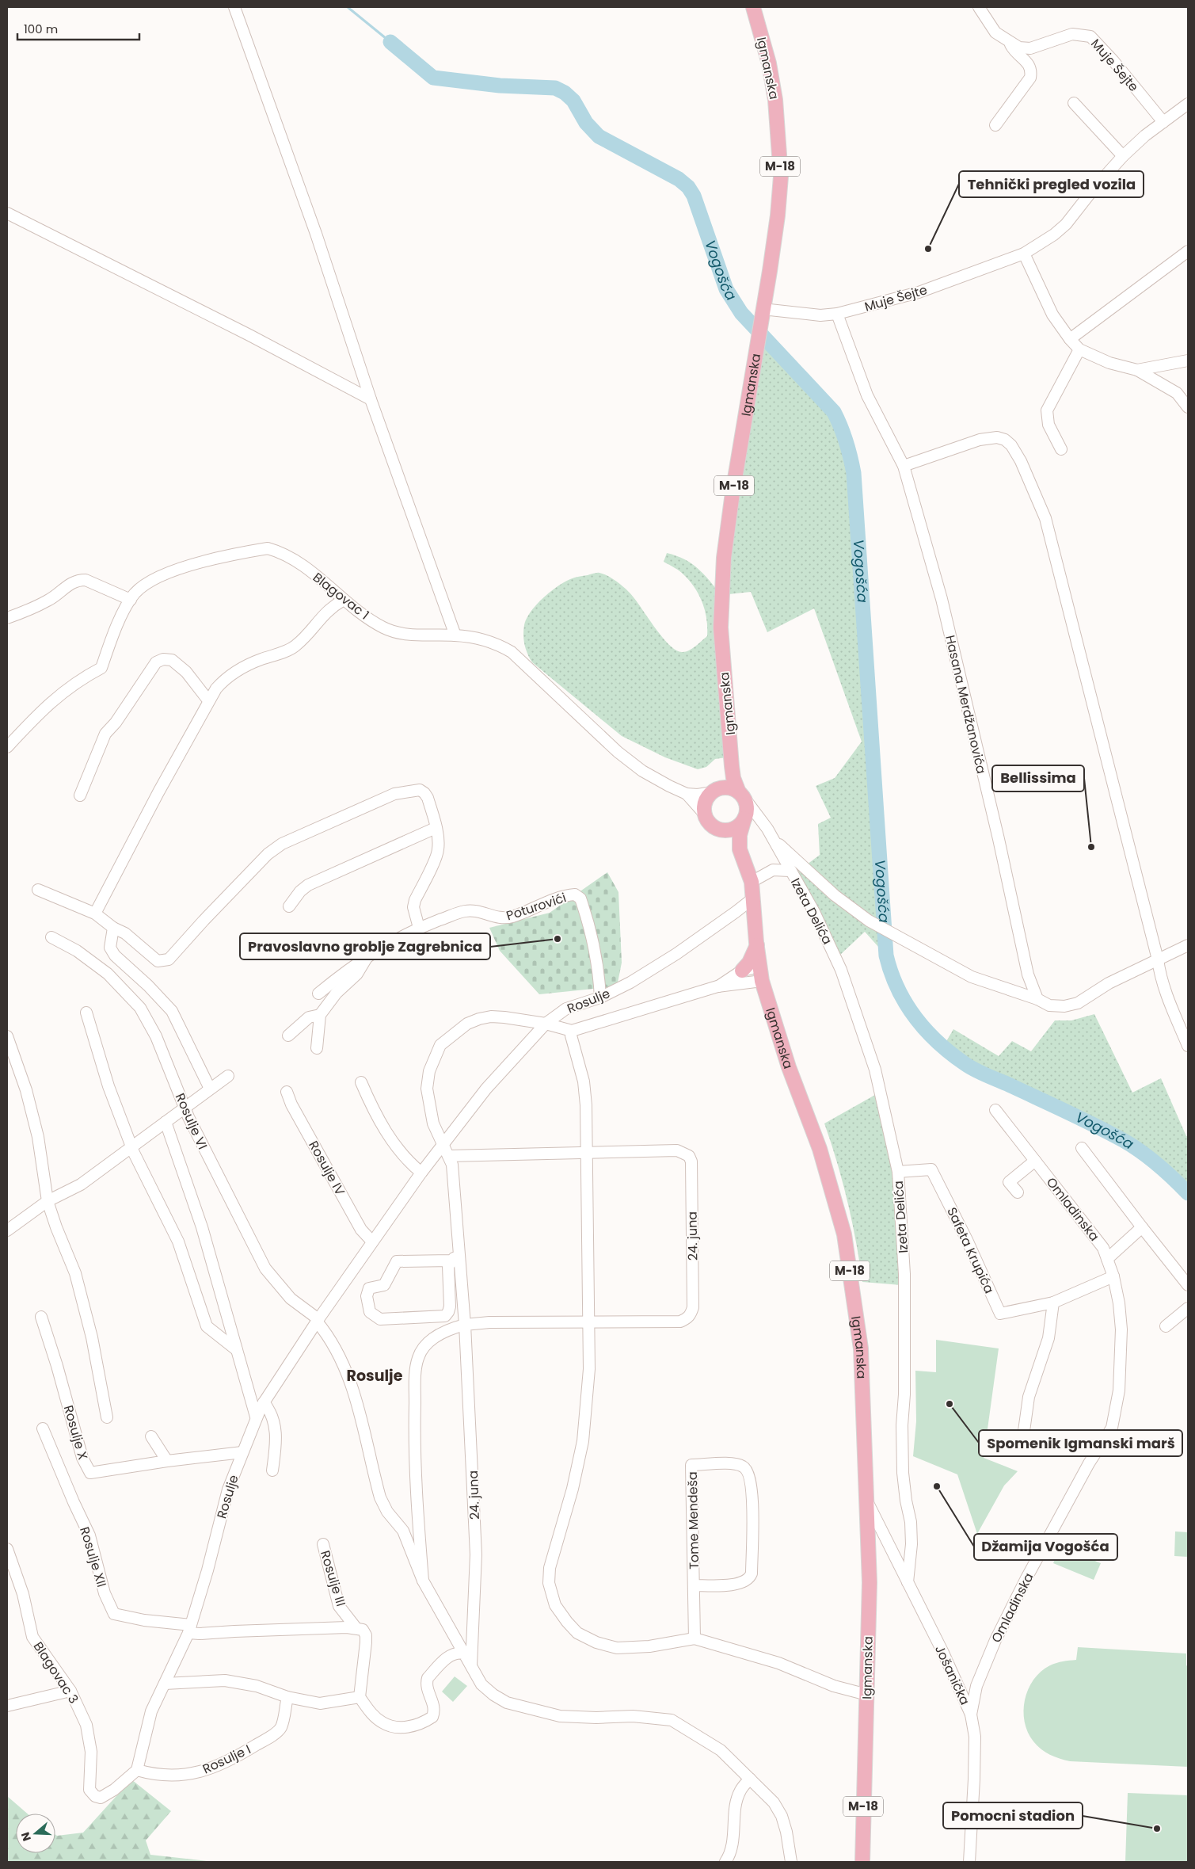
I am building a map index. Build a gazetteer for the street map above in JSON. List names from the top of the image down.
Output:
{
  "streets": {
    "main road": ["Igmanska", "M-18"],
    "street": [
      "Muje Šejte",
      "Blagovac 1",
      "Hasana Merdžanovića",
      "Poturovići",
      "Izeta Delića",
      "Rosulje",
      "Rosulje VI",
      "Rosulje IV",
      "Omladinska",
      "24. juna",
      "Safeta Krupića",
      "Rosulje X",
      "Tome Mendeša",
      "Rosulje XII",
      "Rosulje III",
      "Blagovac 3",
      "Jošanička",
      "Rosulje I"
    ]
  },
  "crossings": [
    ["Muje Šejte", "Igmanska"],
    ["Muje Šejte", "Hasana Merdžanovića"],
    ["Igmanska", "M-18"],
    ["Igmanska", "Blagovac 1"],
    ["Igmanska", "Izeta Delića"],
    ["Igmanska", "Rosulje"],
    ["Igmanska", "Jošanička"],
    ["M-18", "Blagovac 1"],
    ["M-18", "Izeta Delića"],
    ["Blagovac 1", "Izeta Delića"],
    ["Poturovići", "Rosulje"],
    ["Izeta Delića", "Safeta Krupića"],
    ["Izeta Delića", "Jošanička"],
    ["Rosulje", "Rosulje VI"],
    ["Rosulje", "Rosulje IV"],
    ["Rosulje", "Rosulje X"],
    ["Rosulje", "Rosulje XII"],
    ["Omladinska", "Safeta Krupića"],
    ["Omladinska", "Jošanička"],
    ["Blagovac 3", "Rosulje I"]
  ],
  "districts": ["Rosulje"],
  "water": ["Vogošća"],
  "places": [
    "Tehnički pregled vozila",
    "Bellissima",
    "Pravoslavno groblje Zagrebnica",
    "Spomenik Igmanski marš",
    "Džamija Vogošća",
    "Pomocni stadion"
  ],
  "scale_bar": "100 m",
  "north": "left"
}
